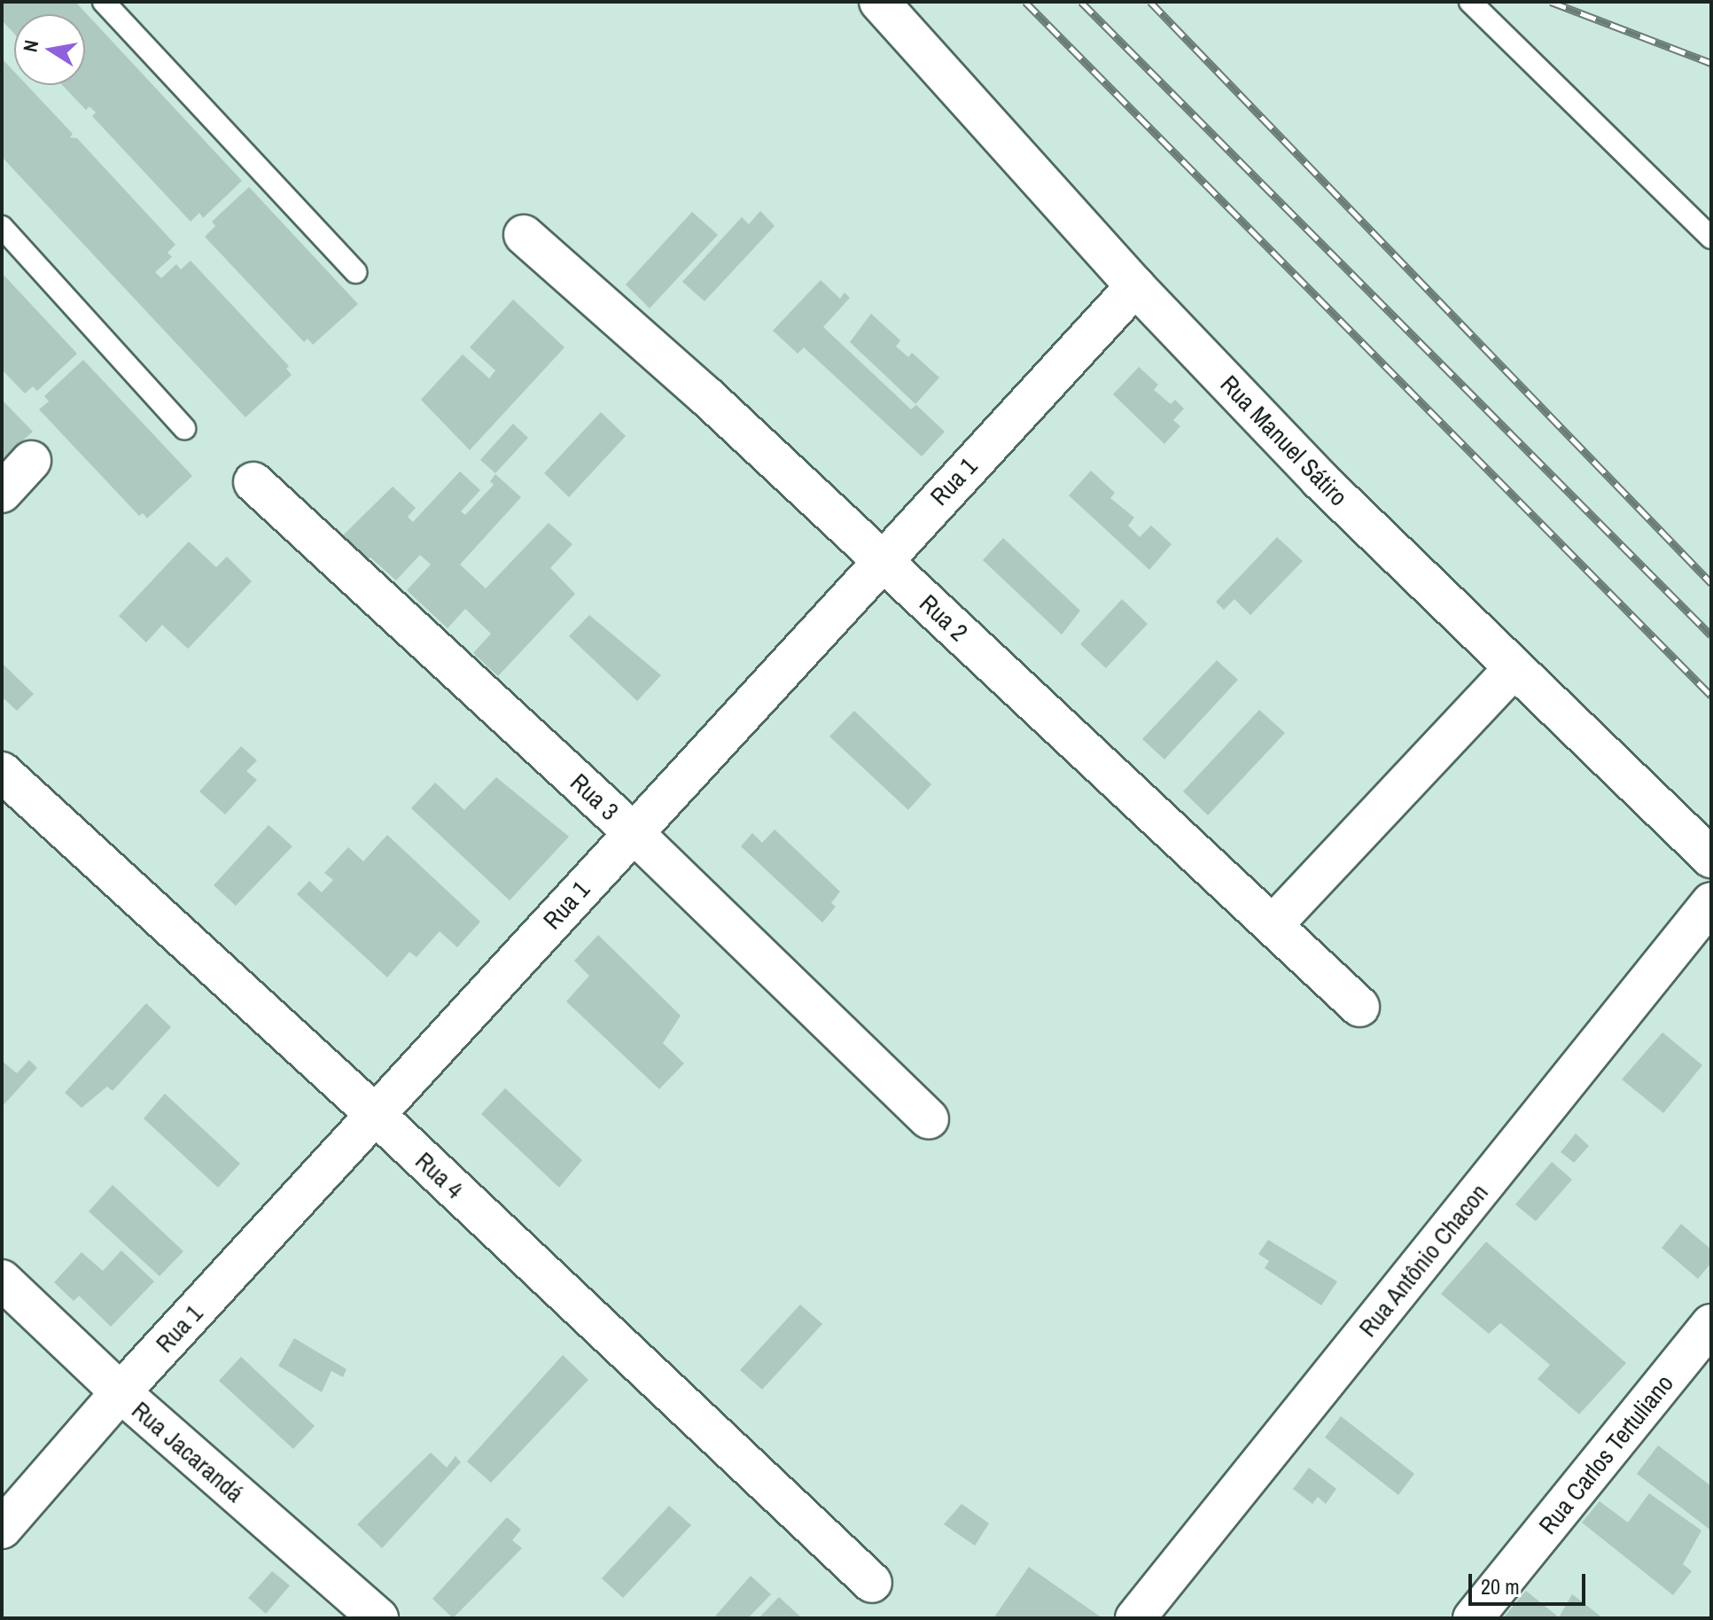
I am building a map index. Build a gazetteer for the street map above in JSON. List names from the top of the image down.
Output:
{
  "streets": {
    "street": [
      "Rua Manuel Sátiro",
      "Rua 1",
      "Rua 2",
      "Rua 3",
      "Rua 4",
      "Rua Antônio Chacon",
      "Rua Jacarandá",
      "Rua Carlos Tertuliano"
    ]
  },
  "crossings": [
    ["Rua Manuel Sátiro", "Rua 1"],
    ["Rua 1", "Rua 2"],
    ["Rua 1", "Rua 3"],
    ["Rua 1", "Rua 4"],
    ["Rua 1", "Rua Jacarandá"]
  ],
  "scale_bar": "20 m",
  "north": "left"
}
